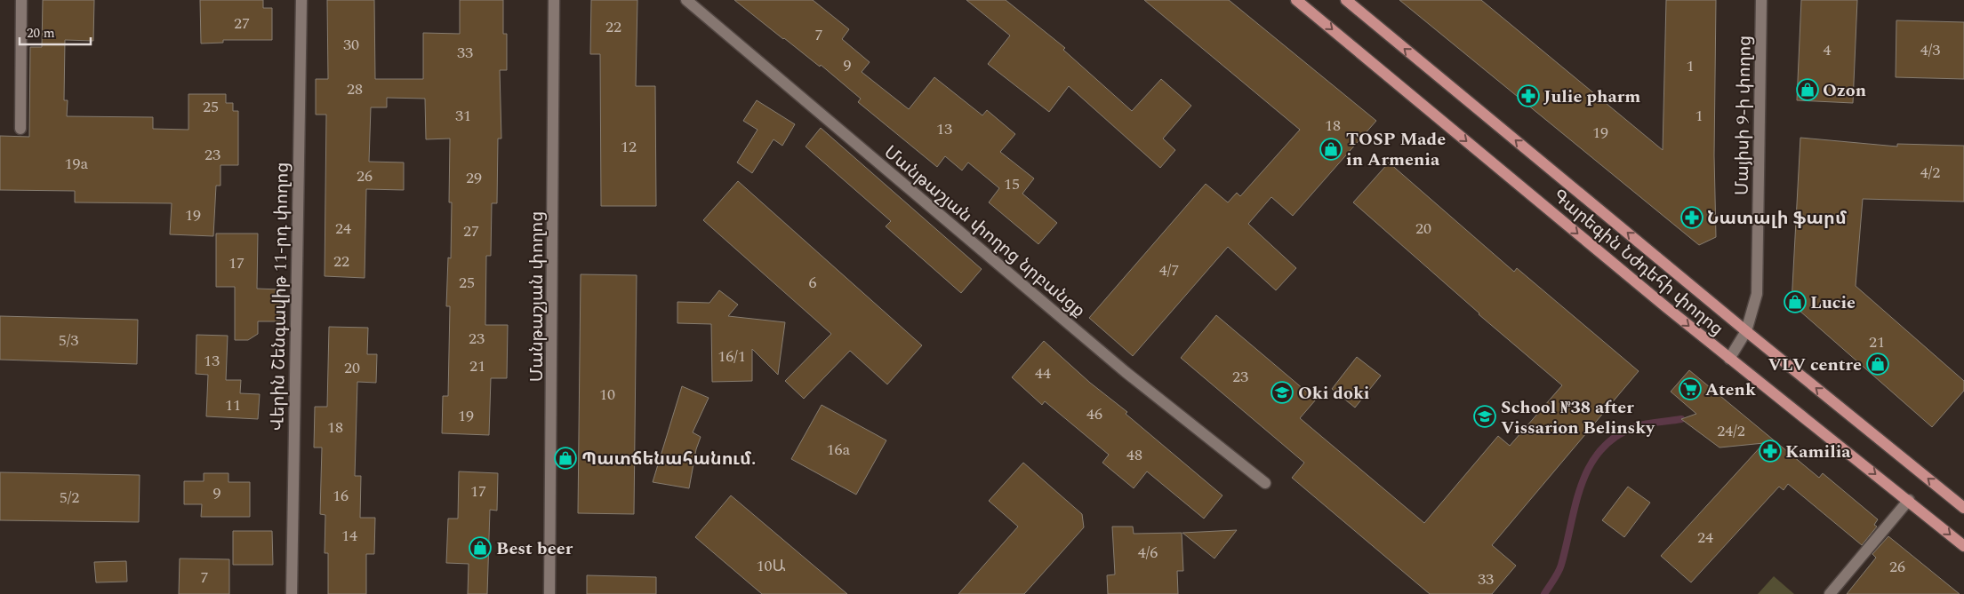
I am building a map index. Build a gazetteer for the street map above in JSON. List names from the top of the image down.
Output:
{
  "streets": {
    "main road": ["Գարեգին Նժդեհի փողոց"],
    "street": [
      "Մայիսի 9-ի փողոց",
      "Մանթաշյան փողոց նրբանցք",
      "Վերին Շենգավիթ 11-րդ փողոց",
      "Մանթաշյան փողոց"
    ]
  },
  "crossings": [
    ["Մայիսի 9-ի փողոց", "Գարեգին Նժդեհի փողոց"]
  ],
  "places": {
    "shop": [
      "Ozon",
      "TOSP Made in Armenia",
      "Lucie",
      "VLV centre",
      "Պատճենահանում.",
      "Best beer"
    ],
    "pharmacy": ["Julie pharm", "Նատալի ֆարմ", "Kamilia"],
    "supermarket": ["Atenk"],
    "school or university": ["Oki doki", "School №38 after Vissarion Belinsky"]
  },
  "house_numbers": [
    "27",
    "22",
    "7",
    "30",
    "4",
    "4/3",
    "33",
    "9",
    "1",
    "28",
    "25",
    "31",
    "1",
    "18",
    "13",
    "19",
    "12",
    "23",
    "19a",
    "4/2",
    "26",
    "29",
    "15",
    "19",
    "24",
    "20",
    "27",
    "22",
    "17",
    "4/7",
    "25",
    "6",
    "23",
    "5/3",
    "21",
    "16/1",
    "13",
    "21",
    "20",
    "44",
    "23",
    "10",
    "11",
    "46",
    "19",
    "18",
    "24/2",
    "16a",
    "48",
    "17",
    "9",
    "16",
    "5/2",
    "14",
    "24",
    "4/6",
    "10Ա",
    "26",
    "7",
    "33"
  ],
  "scale_bar": "20 m"
}
